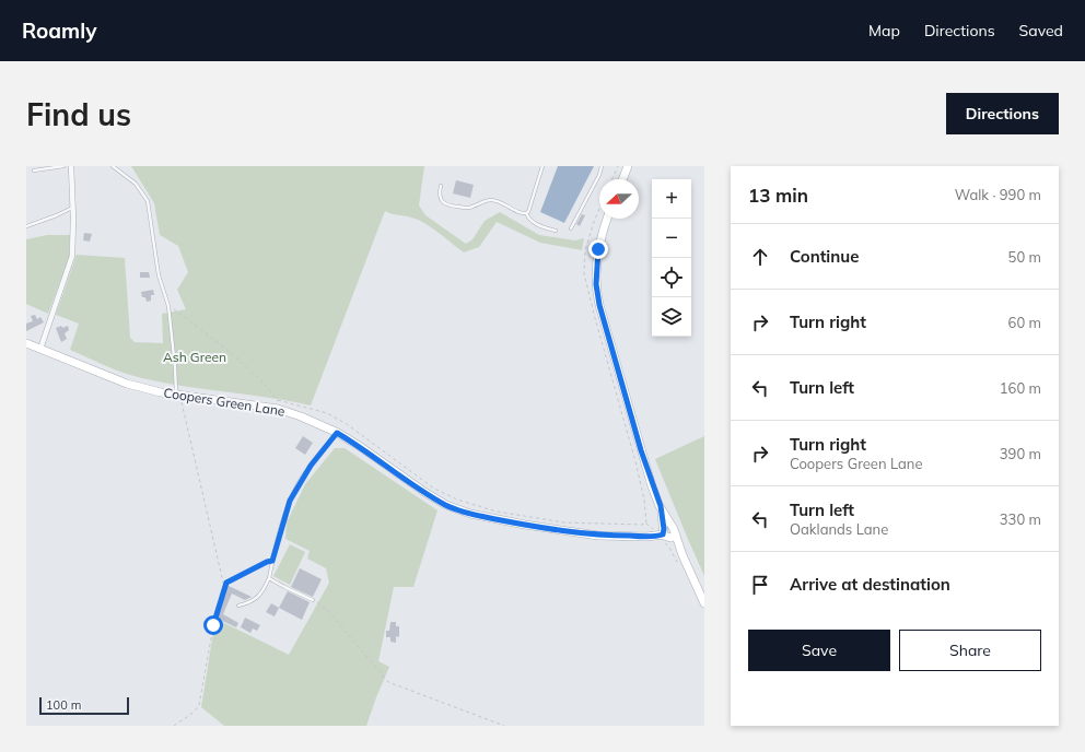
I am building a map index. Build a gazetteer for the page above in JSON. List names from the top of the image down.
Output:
{
  "streets": {
    "street": ["Coopers Green Lane"]
  },
  "parks": ["Ash Green"],
  "scale_bar": "100 m",
  "north": "left",
  "page": {
    "header": "Roamly",
    "nav": ["Map", "Directions", "Saved"],
    "buttons": [
      "Directions",
      ["Save", "Share"]
    ],
    "title": "Find us",
    "heading": ["13 min", "Walk · 990 m"],
    "map_buttons": ["+", "−"],
    "list": [
      ["Continue", "50 m"],
      ["Turn right", "60 m"],
      ["Turn left", "160 m"],
      ["Turn right", "Coopers Green Lane", "390 m"],
      ["Turn left", "Oaklands Lane", "330 m"],
      "Arrive at destination"
    ],
    "scale": "100 m"
  }
}
